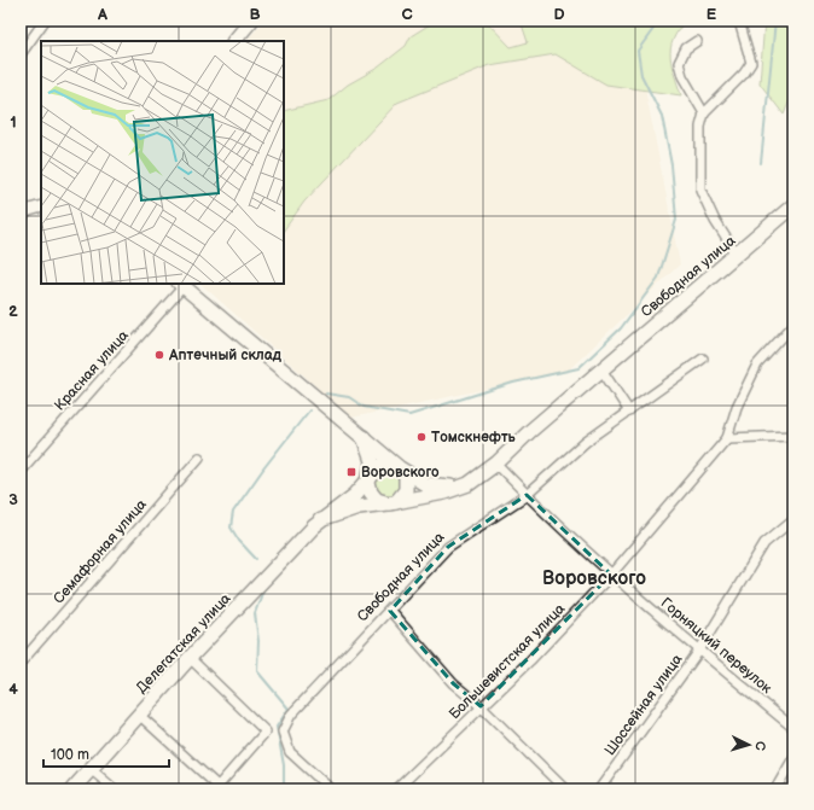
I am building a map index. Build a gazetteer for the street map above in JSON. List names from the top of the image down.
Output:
{
  "streets": {
    "main road": ["Свободная улица", "Делегатская улица"],
    "street": [
      "Красная улица",
      "Семафорная улица",
      "Горняцкий переулок",
      "Большевистская улица",
      "Шоссейная улица"
    ]
  },
  "crossings": [
    ["Свободная улица", "Делегатская улица"],
    ["Свободная улица", "Горняцкий переулок"],
    ["Горняцкий переулок", "Большевистская улица"],
    ["Горняцкий переулок", "Шоссейная улица"]
  ],
  "districts": ["Воровского"],
  "places": {
    "other": ["Аптечный склад", "Томскнефть"],
    "transit": ["Воровского"]
  },
  "scale_bar": "100 m",
  "north": "right",
  "grid": {
    "columns": [
      "A",
      "B",
      "C",
      "D",
      "E"
    ],
    "rows": [
      "1",
      "2",
      "3",
      "4"
    ]
  }
}
